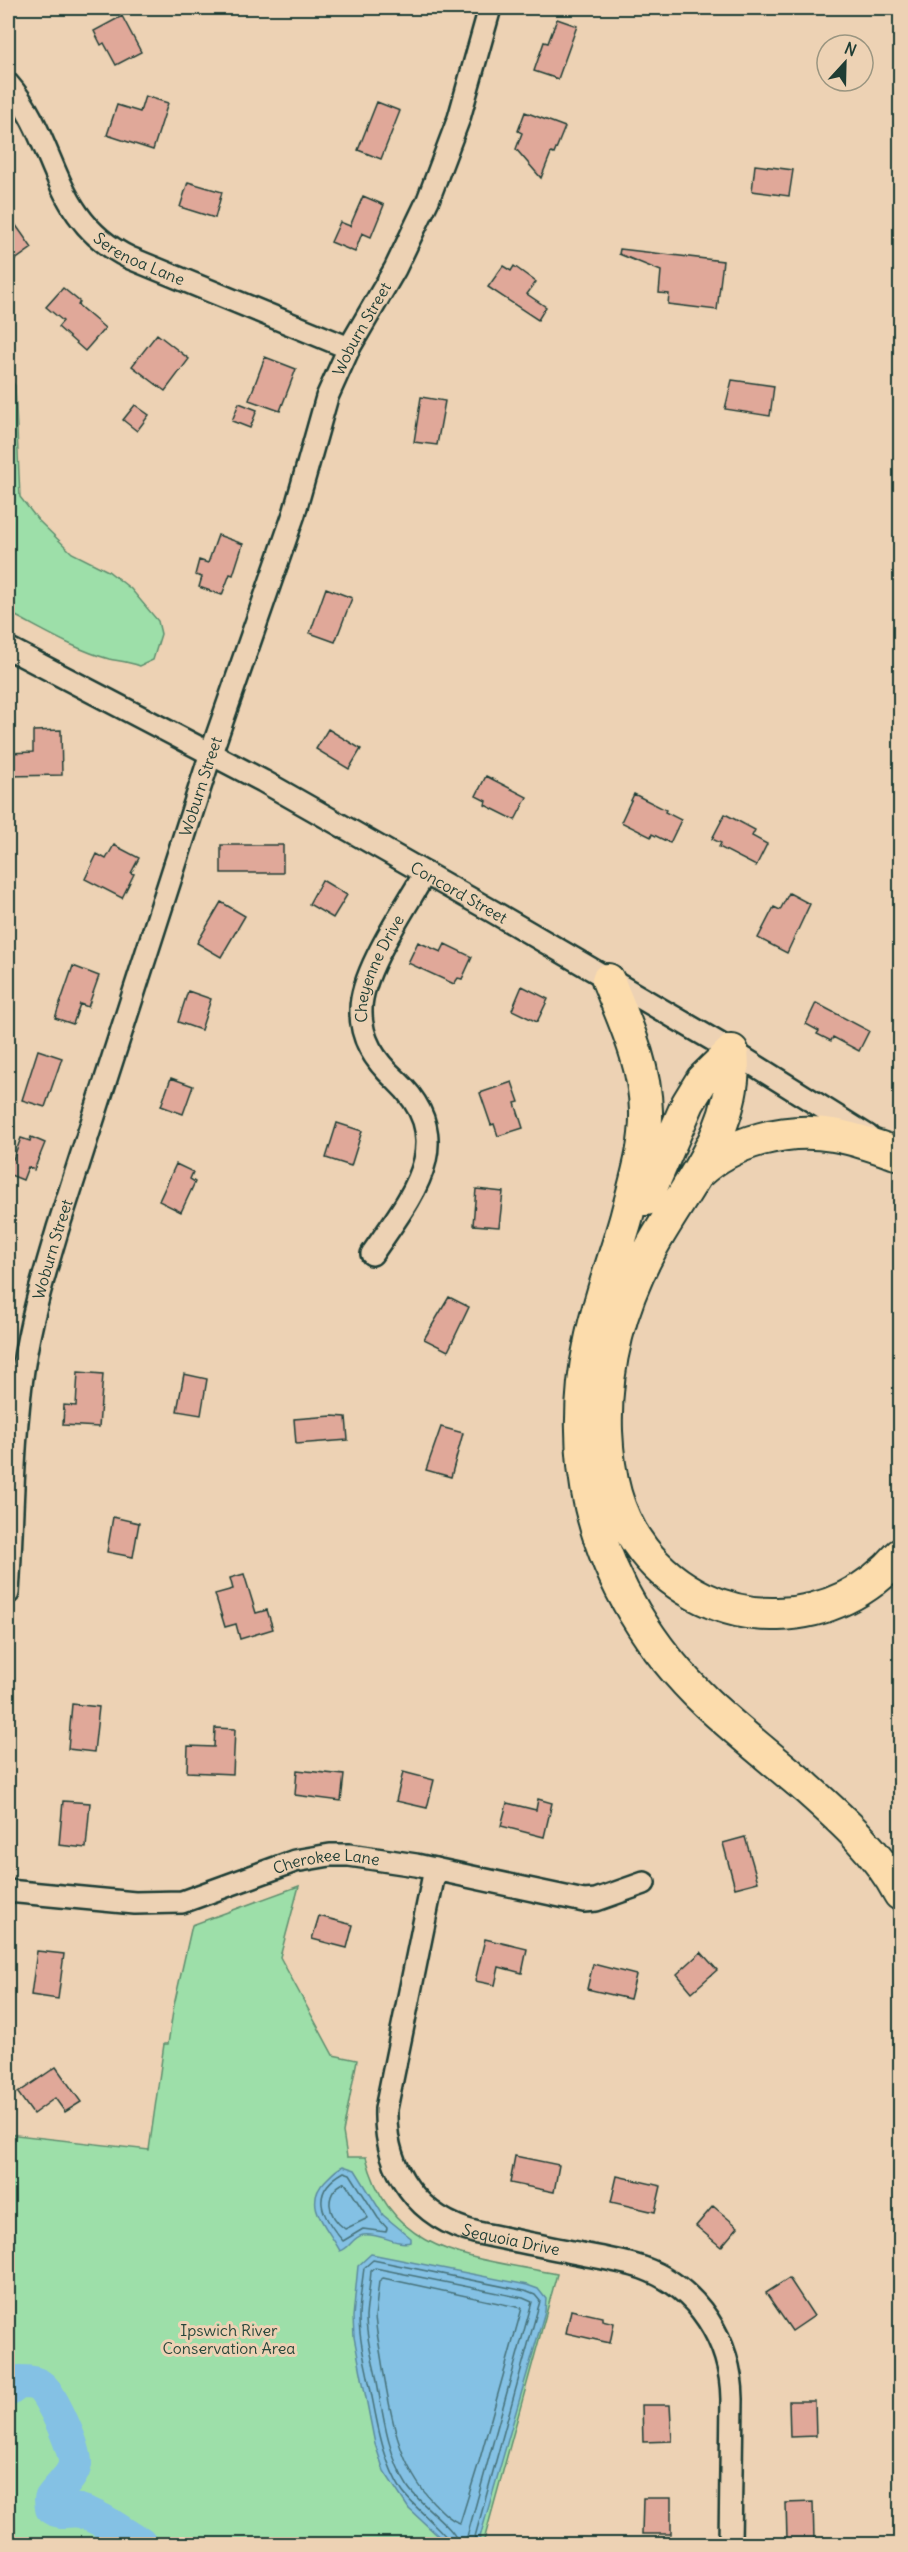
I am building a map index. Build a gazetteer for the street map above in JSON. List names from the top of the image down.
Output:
{
  "streets": {
    "street": [
      "Serenoa Lane",
      "Woburn Street",
      "Concord Street",
      "Cheyenne Drive",
      "Cherokee Lane",
      "Sequoia Drive"
    ]
  },
  "crossings": [
    ["Serenoa Lane", "Woburn Street"],
    ["Woburn Street", "Concord Street"],
    ["Concord Street", "Cheyenne Drive"],
    ["Cherokee Lane", "Sequoia Drive"]
  ],
  "parks": ["Ipswich River Conservation Area"],
  "north": "top"
}
